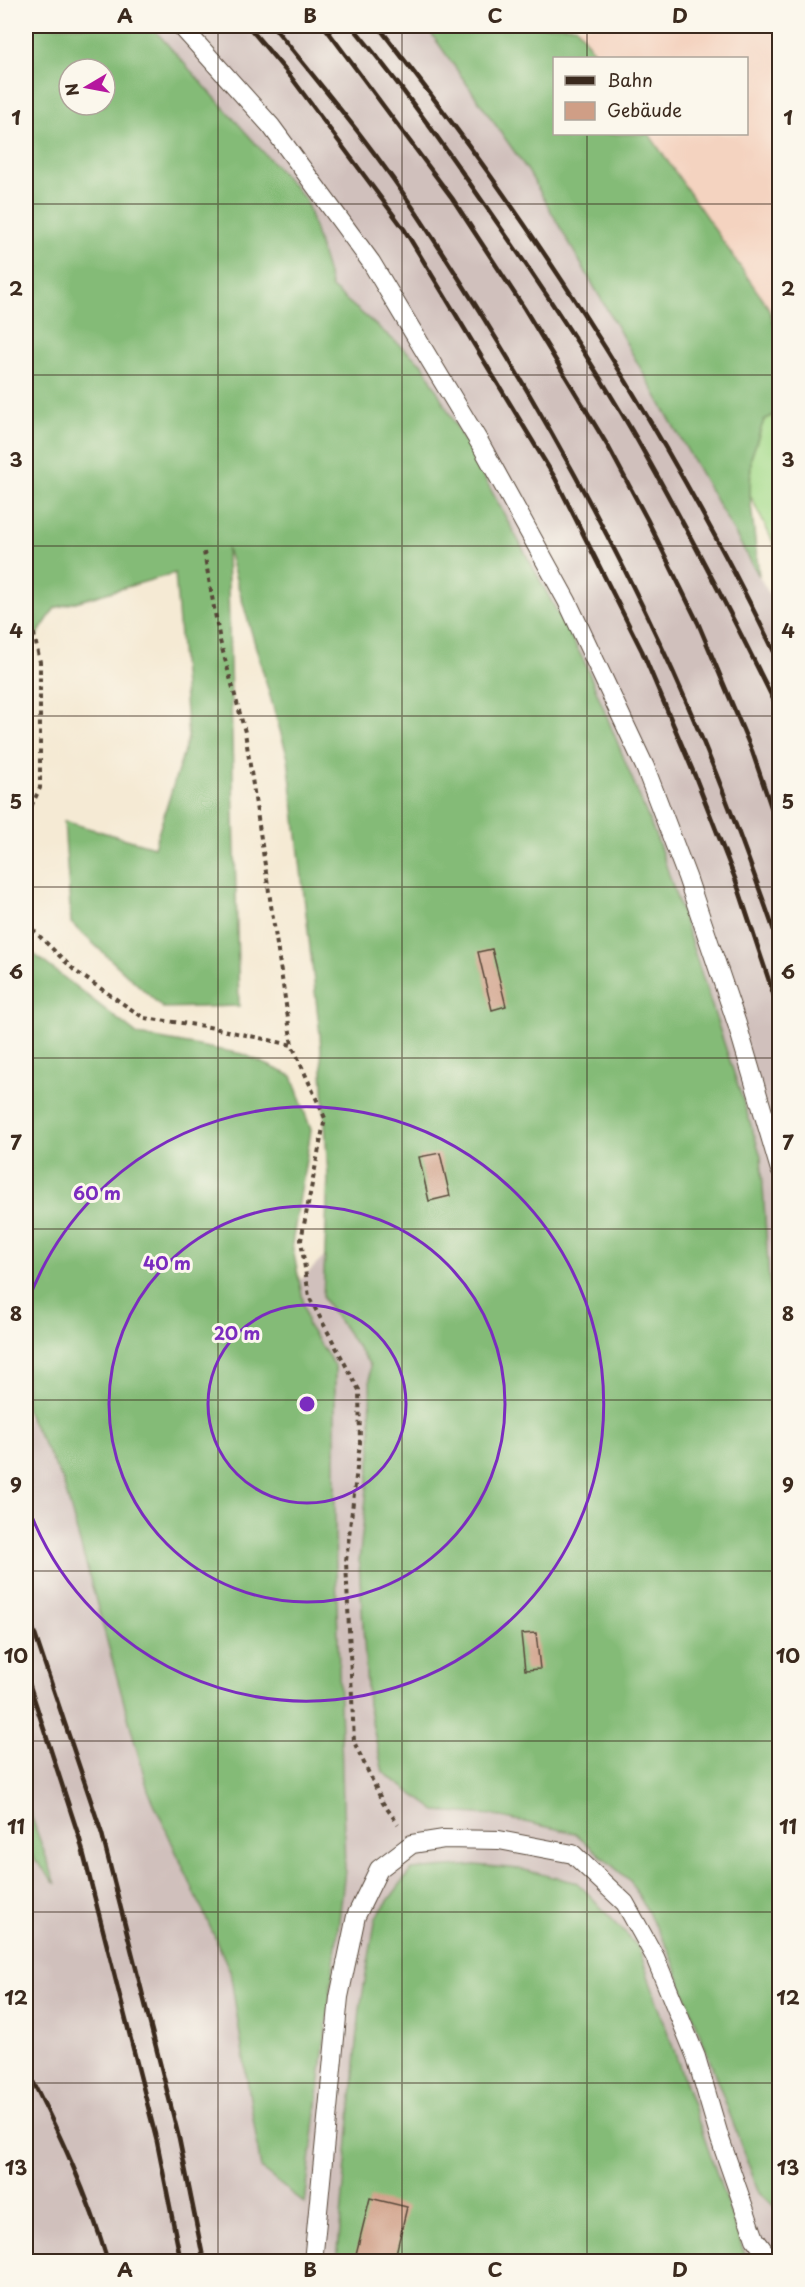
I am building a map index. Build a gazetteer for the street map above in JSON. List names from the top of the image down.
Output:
{
  "legend": ["Bahn", "Gebäude"],
  "north": "left",
  "grid": {
    "columns": [
      "A",
      "B",
      "C",
      "D"
    ],
    "rows": [
      "1",
      "2",
      "3",
      "4",
      "5",
      "6",
      "7",
      "8",
      "9",
      "10",
      "11",
      "12",
      "13"
    ]
  },
  "rings": ["60 m", "40 m", "20 m"]
}
